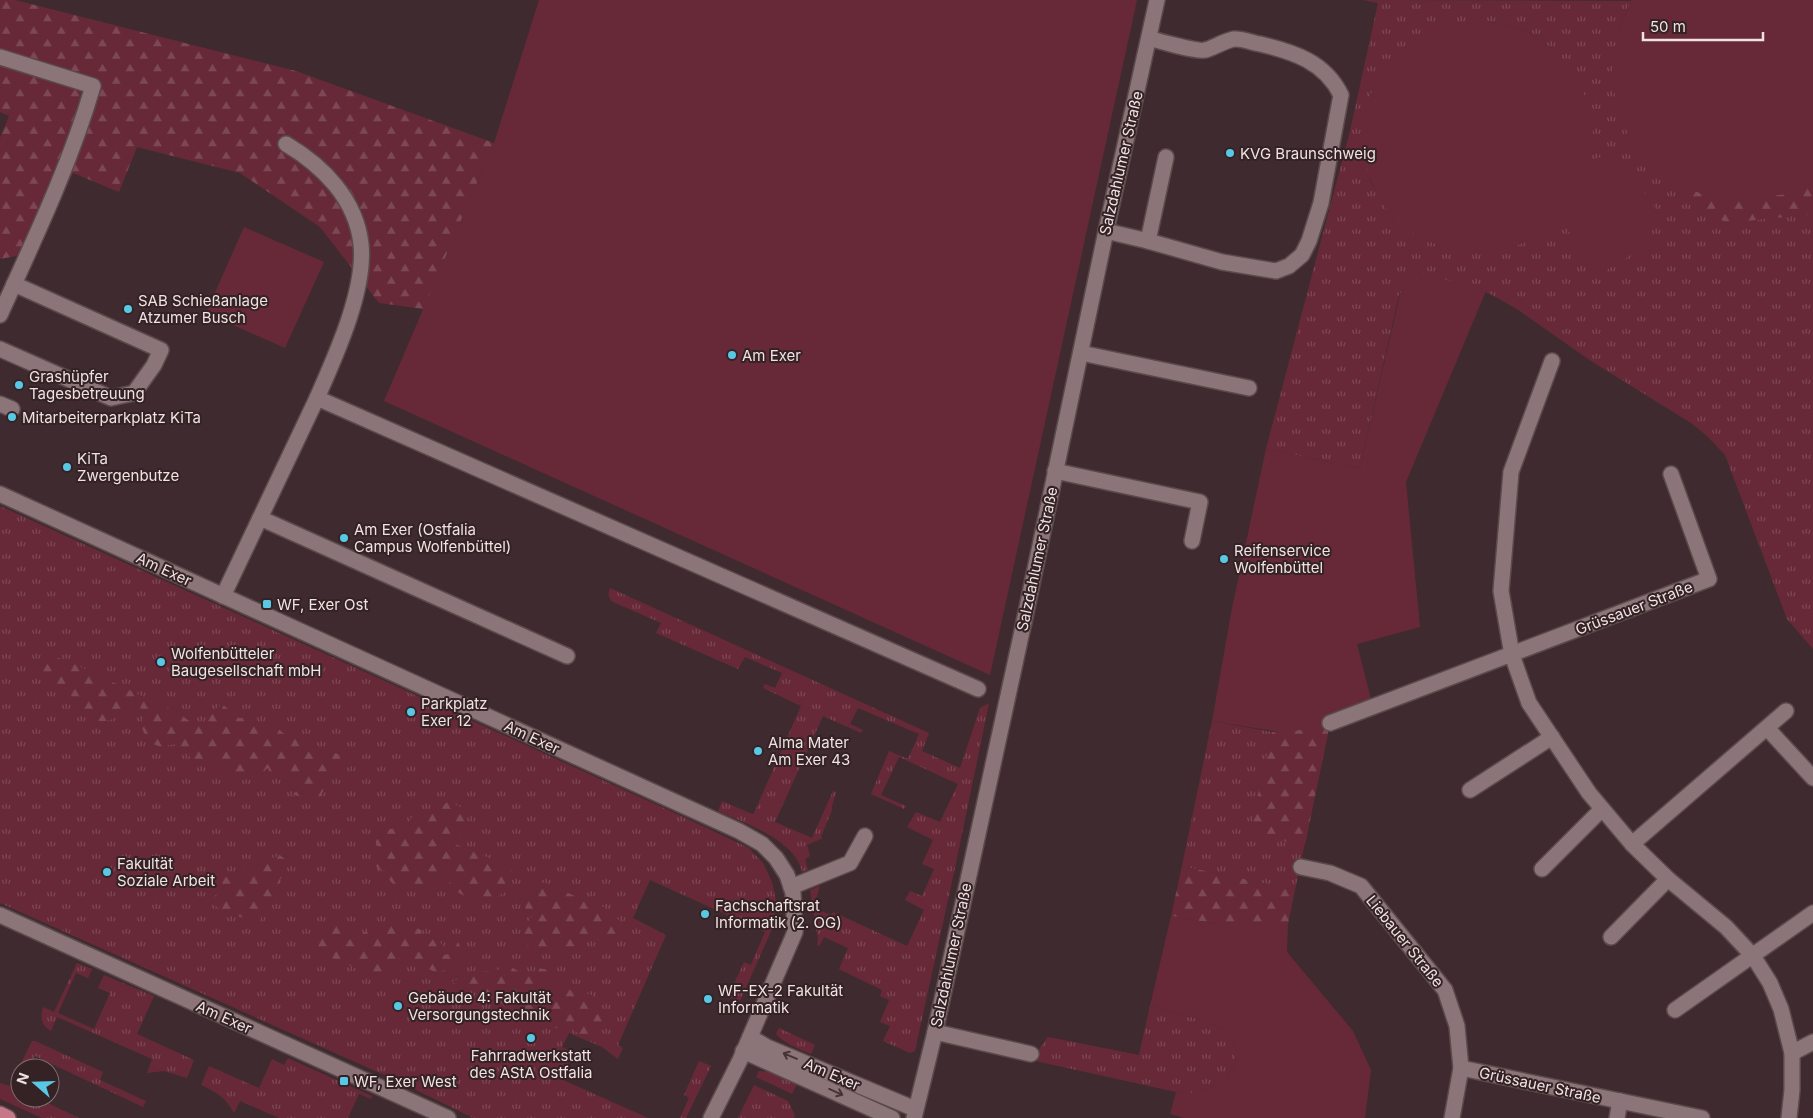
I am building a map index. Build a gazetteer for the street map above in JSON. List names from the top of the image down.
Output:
{
  "streets": {
    "street": [
      "Salzdahlumer Straße",
      "Am Exer",
      "Grüssauer Straße",
      "Liebauer Straße"
    ]
  },
  "crossings": [
    ["Salzdahlumer Straße", "Am Exer"],
    ["Grüssauer Straße", "Liebauer Straße"]
  ],
  "places": {
    "other": [
      "KVG Braunschweig",
      "SAB Schießanlage Atzumer Busch",
      "Am Exer",
      "Grashüpfer Tagesbetreuung",
      "Mitarbeiterparkplatz KiTa",
      "KiTa Zwergenbutze",
      "Am Exer (Ostfalia Campus Wolfenbüttel)",
      "Reifenservice Wolfenbüttel",
      "Wolfenbütteler Baugesellschaft mbH",
      "Parkplatz Exer 12",
      "Alma Mater Am Exer 43",
      "Fakultät Soziale Arbeit",
      "Fachschaftsrat Informatik (2. OG)",
      "WF-EX-2 Fakultät Informatik",
      "Gebäude 4: Fakultät Versorgungstechnik",
      "Fahrradwerkstatt des AStA Ostfalia"
    ],
    "transit": ["WF, Exer Ost", "WF, Exer West"]
  },
  "scale_bar": "50 m",
  "north": "left"
}
